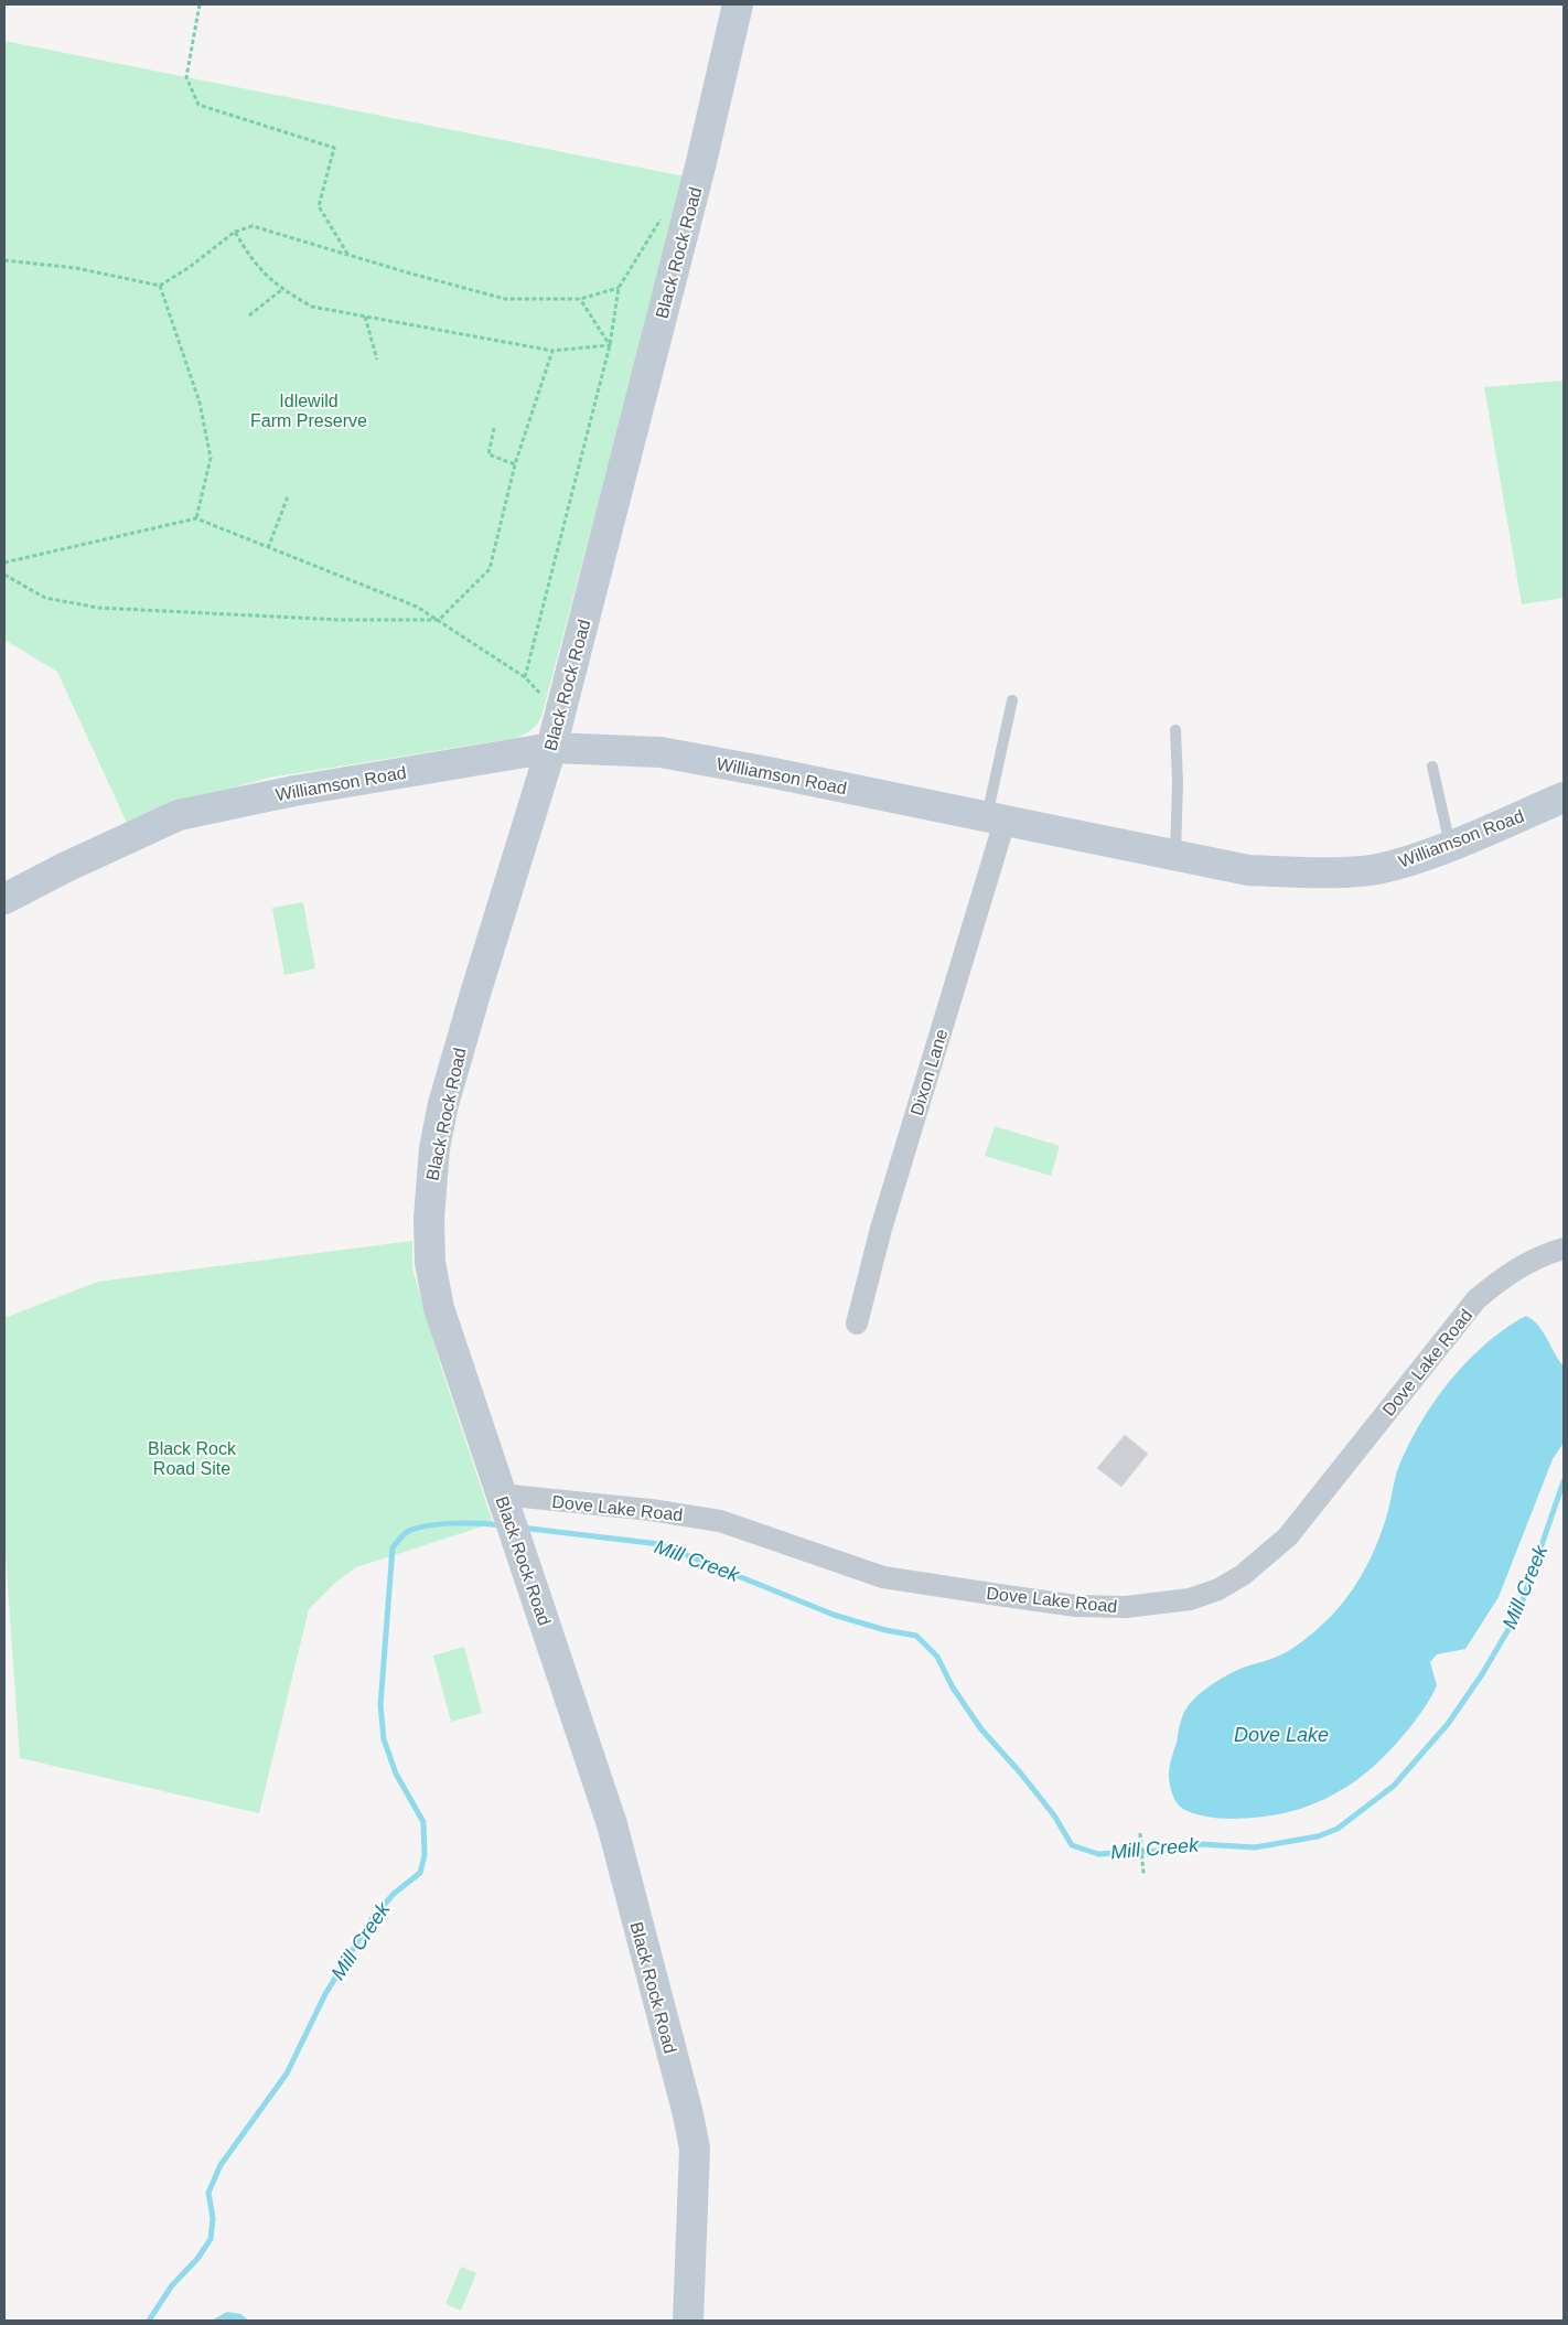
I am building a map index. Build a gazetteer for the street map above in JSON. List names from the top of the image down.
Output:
{
  "streets": {
    "street": [
      "Black Rock Road",
      "Williamson Road",
      "Dixon Lane",
      "Dove Lake Road"
    ]
  },
  "crossings": [
    ["Black Rock Road", "Williamson Road"],
    ["Black Rock Road", "Dove Lake Road"],
    ["Williamson Road", "Dixon Lane"]
  ],
  "water": ["Mill Creek", "Dove Lake"],
  "parks": ["Idlewild Farm Preserve", "Black Rock Road Site"]
}
